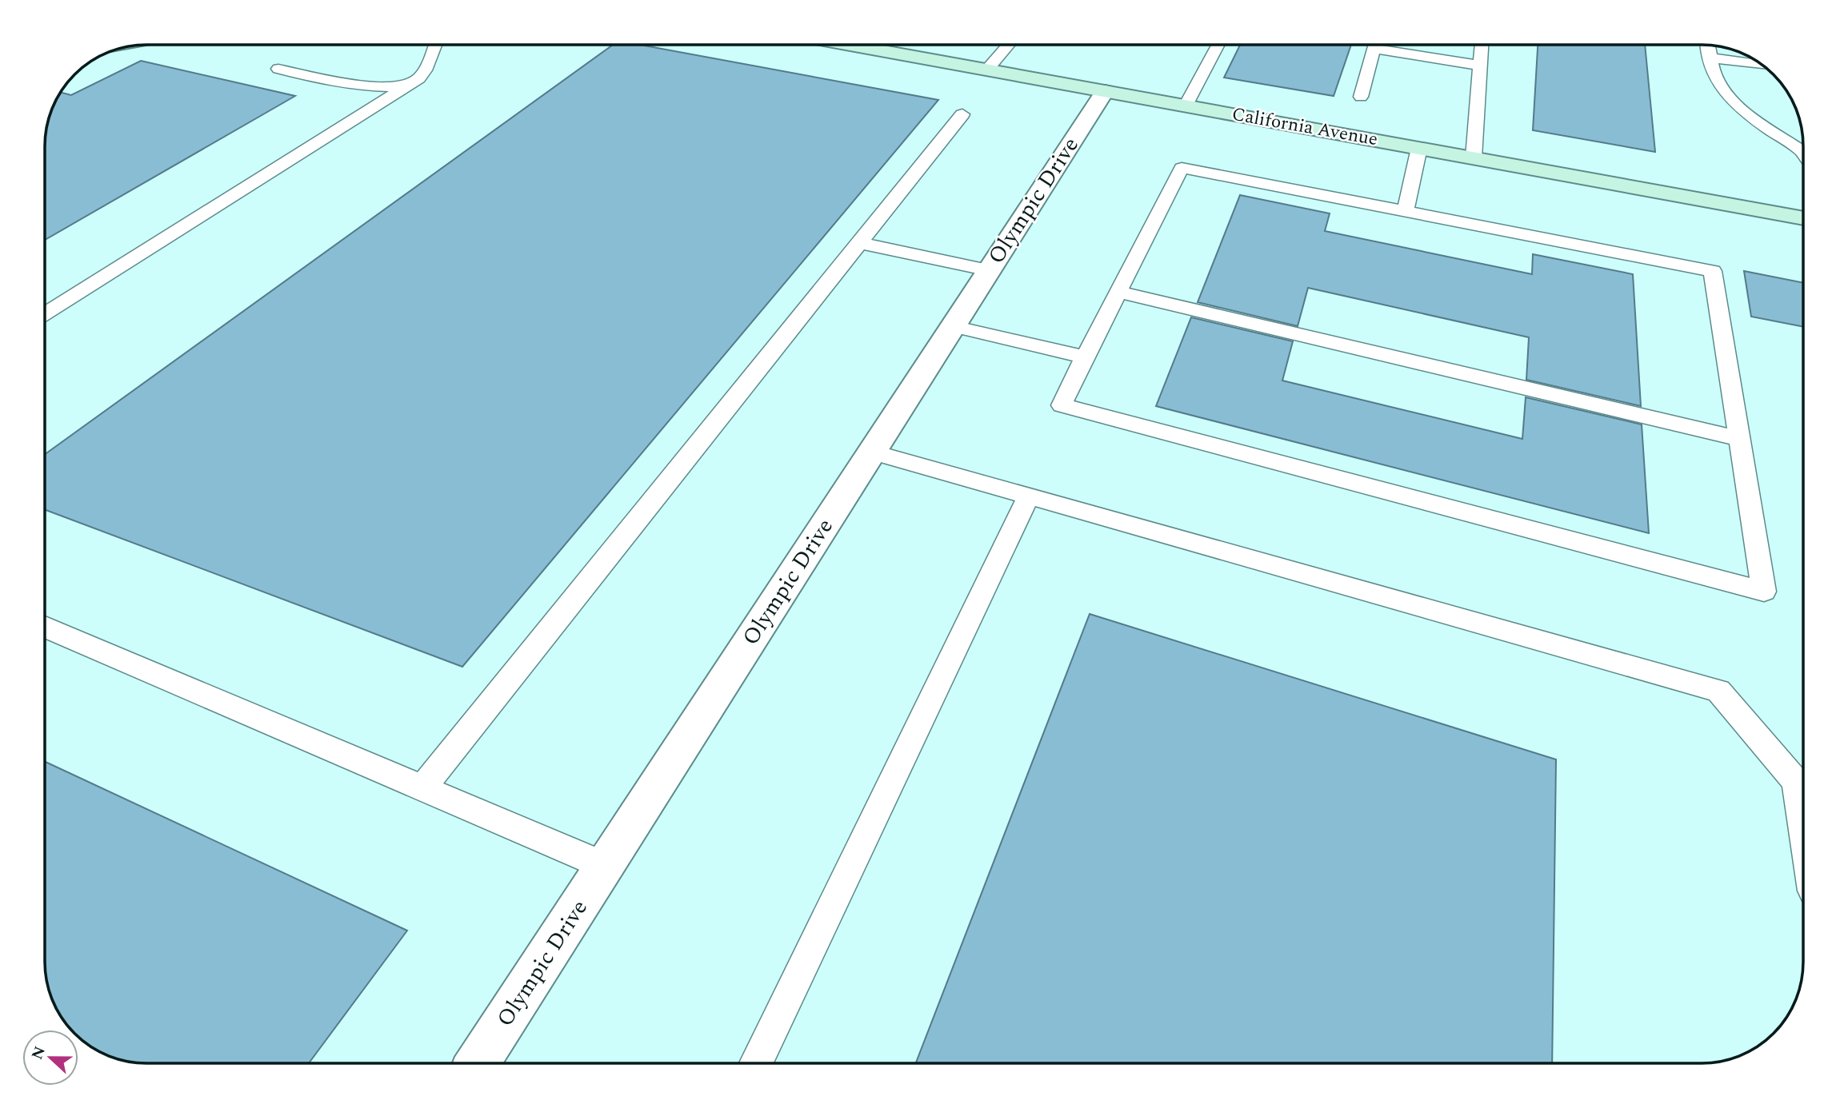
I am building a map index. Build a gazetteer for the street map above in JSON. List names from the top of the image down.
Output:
{
  "streets": {
    "main road": ["California Avenue"],
    "street": ["Olympic Drive"]
  },
  "crossings": [
    ["California Avenue", "Olympic Drive"]
  ],
  "north": "left"
}
